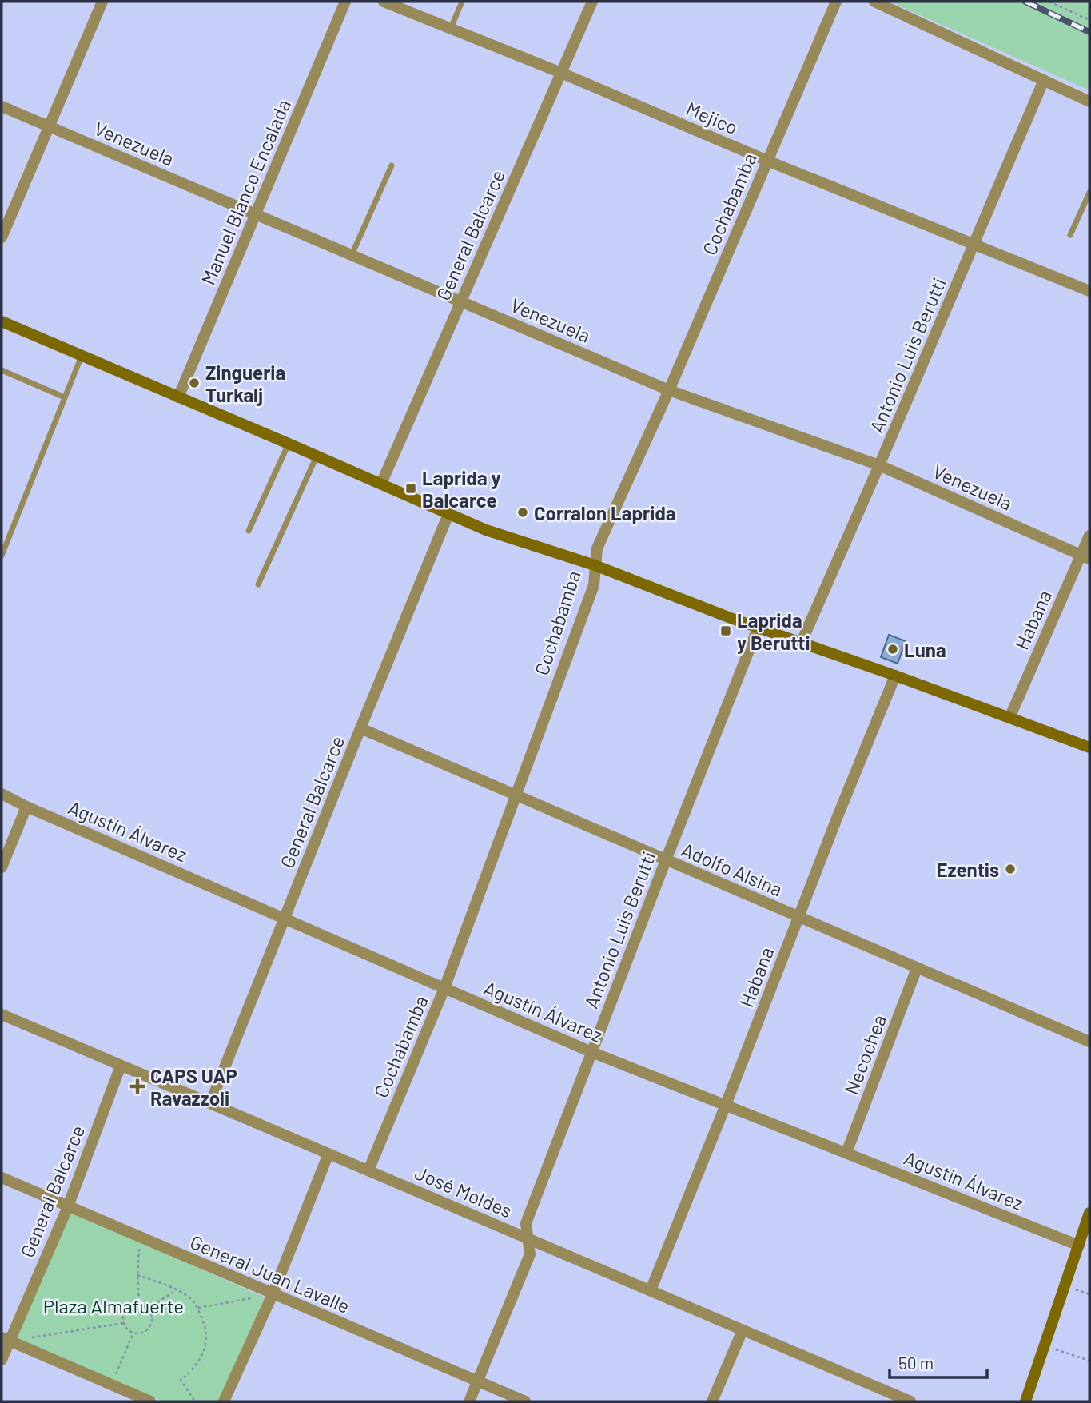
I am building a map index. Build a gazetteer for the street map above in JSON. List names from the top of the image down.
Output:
{
  "streets": {
    "street": [
      "Mejico",
      "Venezuela",
      "Manuel Blanco Encalada",
      "Cochabamba",
      "General Balcarce",
      "Antonio Luis Berutti",
      "Habana",
      "Agustín Álvarez",
      "Adolfo Alsina",
      "Necochea",
      "José Moldes",
      "General Juan Lavalle"
    ]
  },
  "crossings": [
    ["Mejico", "Cochabamba"],
    ["Mejico", "General Balcarce"],
    ["Mejico", "Antonio Luis Berutti"],
    ["Venezuela", "Manuel Blanco Encalada"],
    ["Venezuela", "Cochabamba"],
    ["Venezuela", "General Balcarce"],
    ["Venezuela", "Antonio Luis Berutti"],
    ["Venezuela", "Habana"],
    ["Cochabamba", "Agustín Álvarez"],
    ["Cochabamba", "Adolfo Alsina"],
    ["Cochabamba", "José Moldes"],
    ["General Balcarce", "Agustín Álvarez"],
    ["General Balcarce", "Adolfo Alsina"],
    ["General Balcarce", "José Moldes"],
    ["General Balcarce", "General Juan Lavalle"],
    ["Antonio Luis Berutti", "Agustín Álvarez"],
    ["Antonio Luis Berutti", "Adolfo Alsina"],
    ["Antonio Luis Berutti", "José Moldes"],
    ["Antonio Luis Berutti", "General Juan Lavalle"],
    ["Habana", "Agustín Álvarez"],
    ["Habana", "Adolfo Alsina"],
    ["Habana", "José Moldes"],
    ["Agustín Álvarez", "Necochea"],
    ["Adolfo Alsina", "Necochea"]
  ],
  "parks": ["Plaza Almafuerte"],
  "places": {
    "other": [
      "Zingueria Turkalj",
      "Corralon Laprida",
      "Luna",
      "Ezentis"
    ],
    "transit": ["Laprida y Balcarce", "Laprida y Berutti"],
    "health": ["CAPS UAP Ravazzoli"]
  },
  "scale_bar": "50 m"
}
